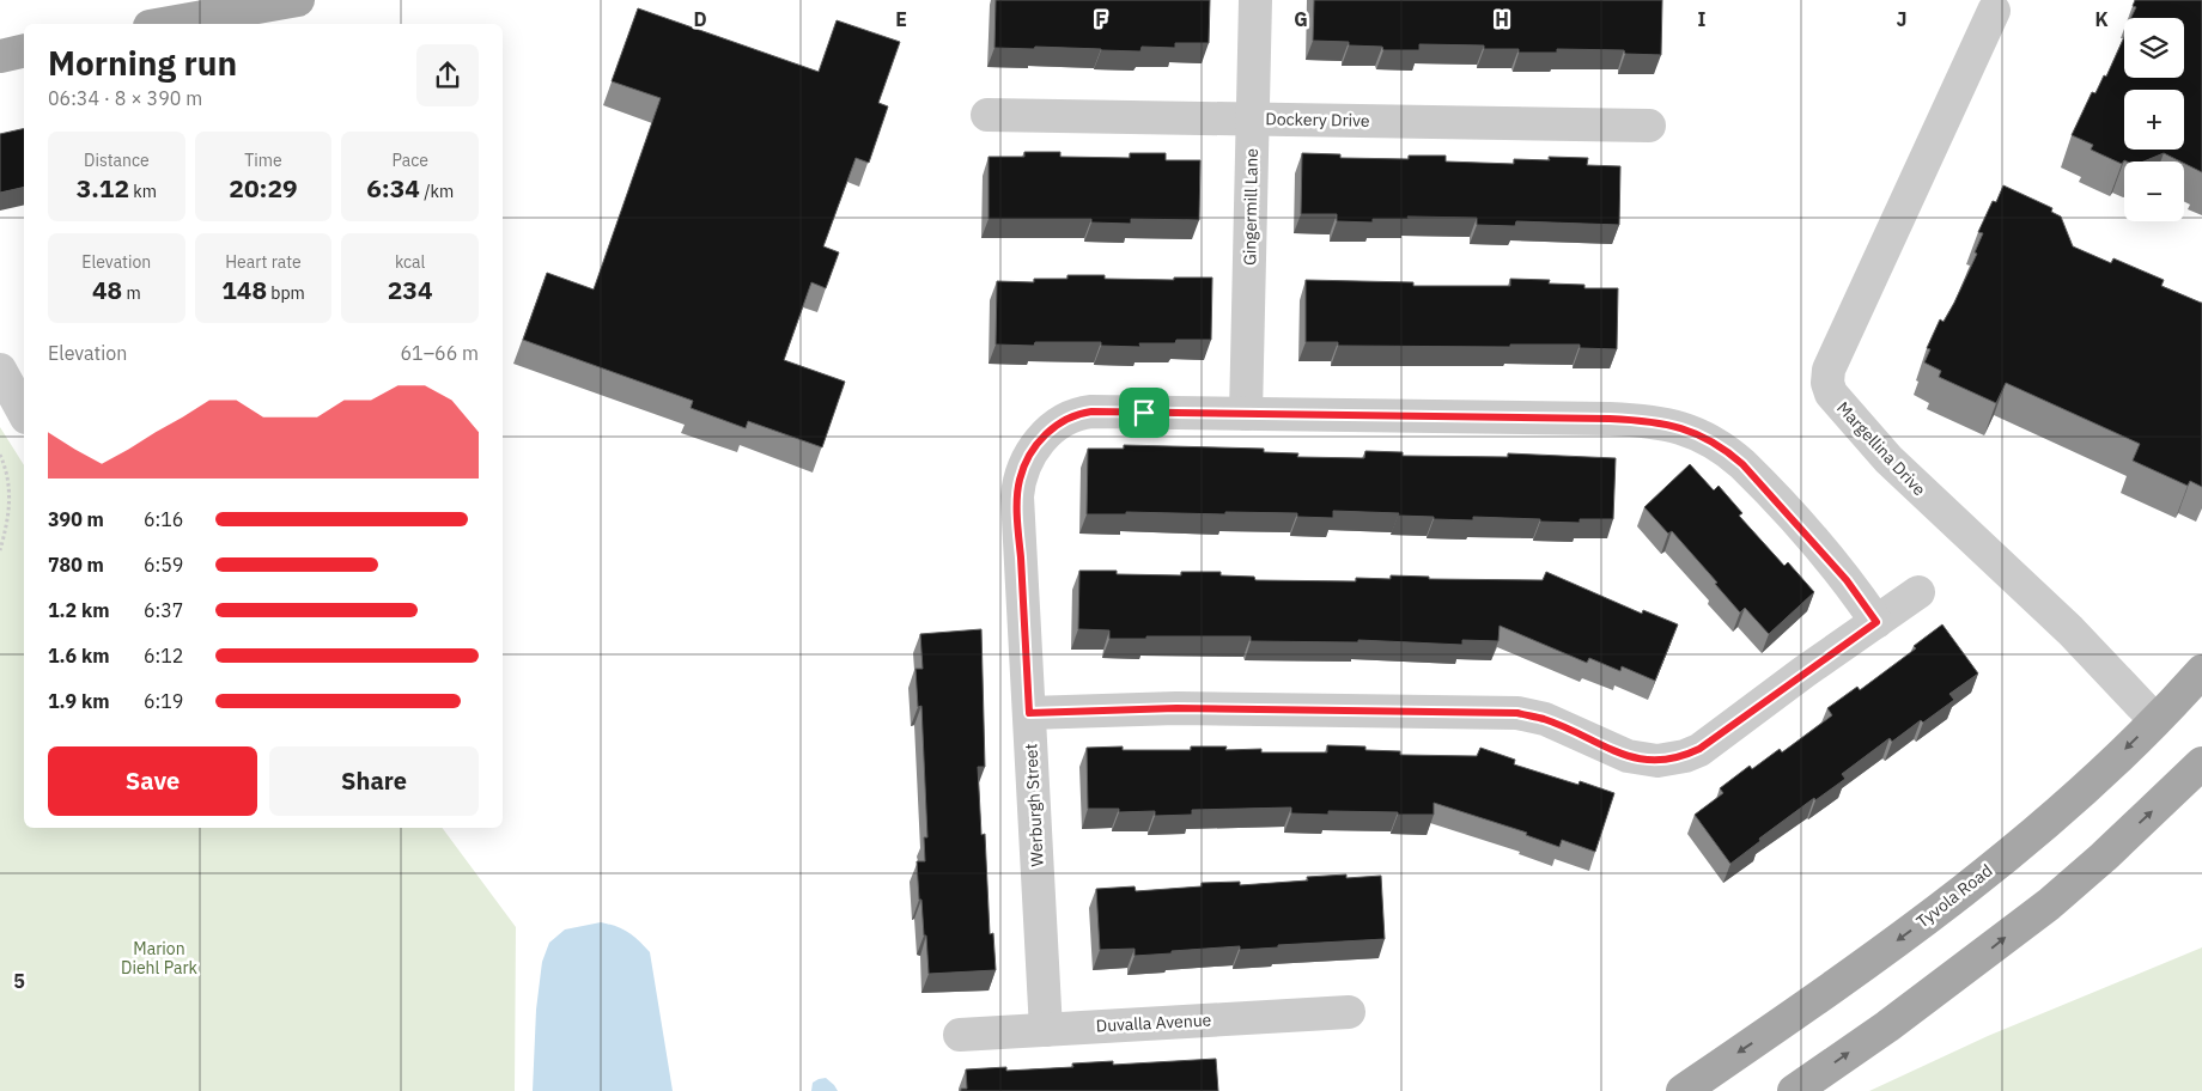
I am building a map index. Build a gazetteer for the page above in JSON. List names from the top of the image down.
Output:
{
  "streets": {
    "main road": ["Tyvola Road"],
    "street": [
      "Dockery Drive",
      "Gingermill Lane",
      "Margellina Drive",
      "Werburgh Street",
      "Duvalla Avenue"
    ]
  },
  "crossings": [
    ["Dockery Drive", "Gingermill Lane"],
    ["Gingermill Lane", "Werburgh Street"],
    ["Margellina Drive", "Tyvola Road"],
    ["Werburgh Street", "Duvalla Avenue"]
  ],
  "parks": ["Marion Diehl Park"],
  "page": {
    "map_buttons": ["+", "−"],
    "heading": ["Morning run", "06:34 · 8 × 390 m"],
    "stats": [
      ["Distance", "3.12 km"],
      ["Time", "20:29"],
      ["Pace", "6:34 /km"],
      ["Elevation", "48 m"],
      ["Heart rate", "148 bpm"],
      ["kcal", "234"]
    ],
    "chart": ["Elevation", "61–66 m"],
    "list": [
      {
        "name": "390 m",
        "note": "6:16"
      },
      {
        "name": "780 m",
        "note": "6:59"
      },
      {
        "name": "1.2 km",
        "note": "6:37"
      },
      {
        "name": "1.6 km",
        "note": "6:12"
      },
      {
        "name": "1.9 km",
        "note": "6:19"
      }
    ],
    "buttons": ["Save", "Share"]
  },
  "grid": {
    "columns": [
      "D",
      "E",
      "F",
      "G",
      "H",
      "I",
      "J",
      "K"
    ],
    "rows": ["5"]
  }
}
